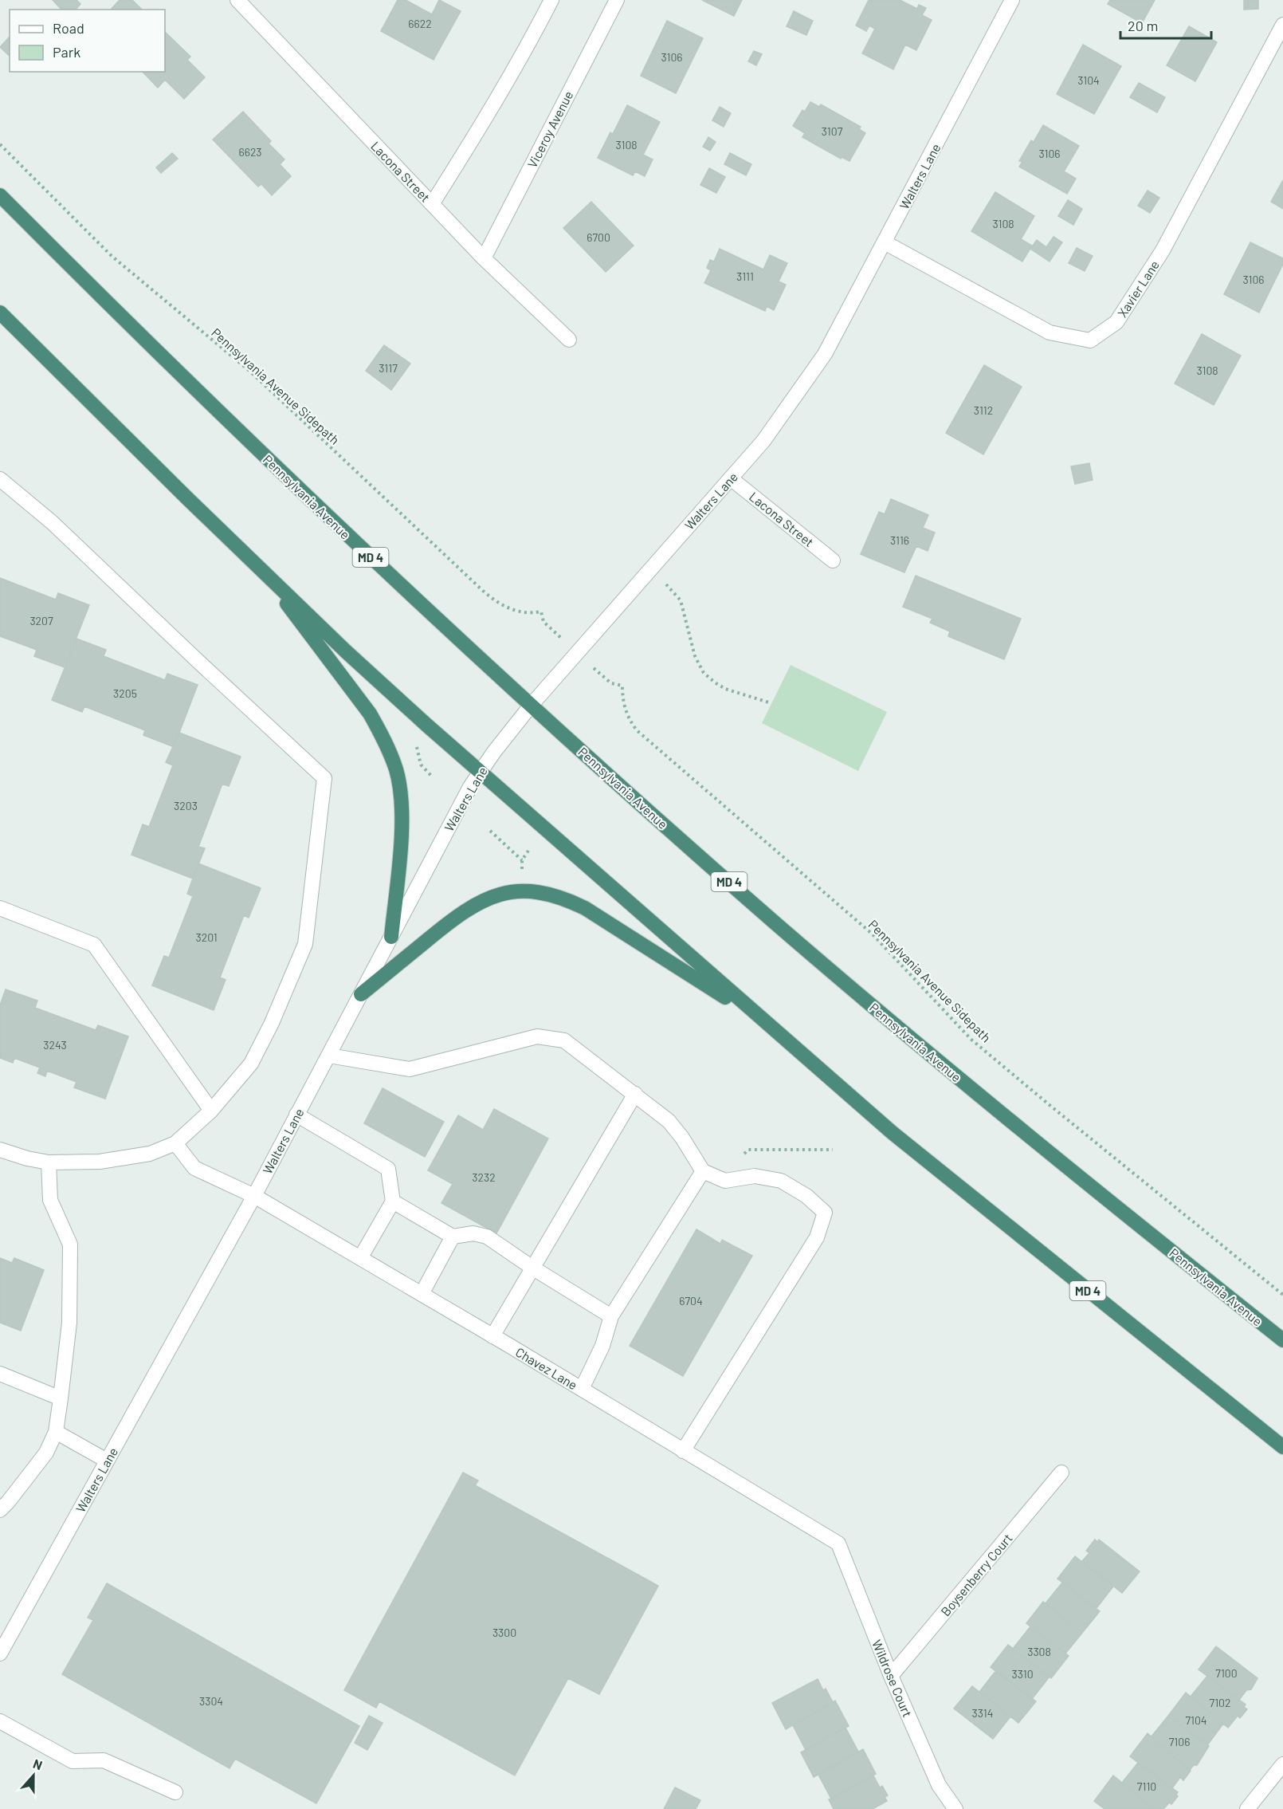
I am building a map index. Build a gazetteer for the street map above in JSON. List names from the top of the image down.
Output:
{
  "streets": {
    "highway": ["Pennsylvania Avenue", "MD 4"],
    "street": [
      "Viceroy Avenue",
      "Lacona Street",
      "Walters Lane",
      "Xavier Lane",
      "Chavez Lane",
      "Boysenberry Court",
      "Wildrose Court"
    ],
    "path": ["Pennsylvania Avenue Sidepath"]
  },
  "crossings": [
    ["Viceroy Avenue", "Lacona Street"],
    ["Lacona Street", "Walters Lane"],
    ["Walters Lane", "Xavier Lane"],
    ["Walters Lane", "Pennsylvania Avenue"],
    ["Walters Lane", "MD 4"],
    ["Walters Lane", "Chavez Lane"],
    ["Chavez Lane", "Wildrose Court"],
    ["Boysenberry Court", "Wildrose Court"]
  ],
  "house_numbers": [
    "6622",
    "3106",
    "3104",
    "3107",
    "3108",
    "6623",
    "3106",
    "3108",
    "6700",
    "3111",
    "3106",
    "3117",
    "3108",
    "3112",
    "3116",
    "3207",
    "3205",
    "3203",
    "3201",
    "3243",
    "3232",
    "6704",
    "3300",
    "3308",
    "7100",
    "3310",
    "3304",
    "7102",
    "3314",
    "7104",
    "7106",
    "7110"
  ],
  "legend": ["Road", "Park"],
  "scale_bar": "20 m",
  "north": "top"
}
